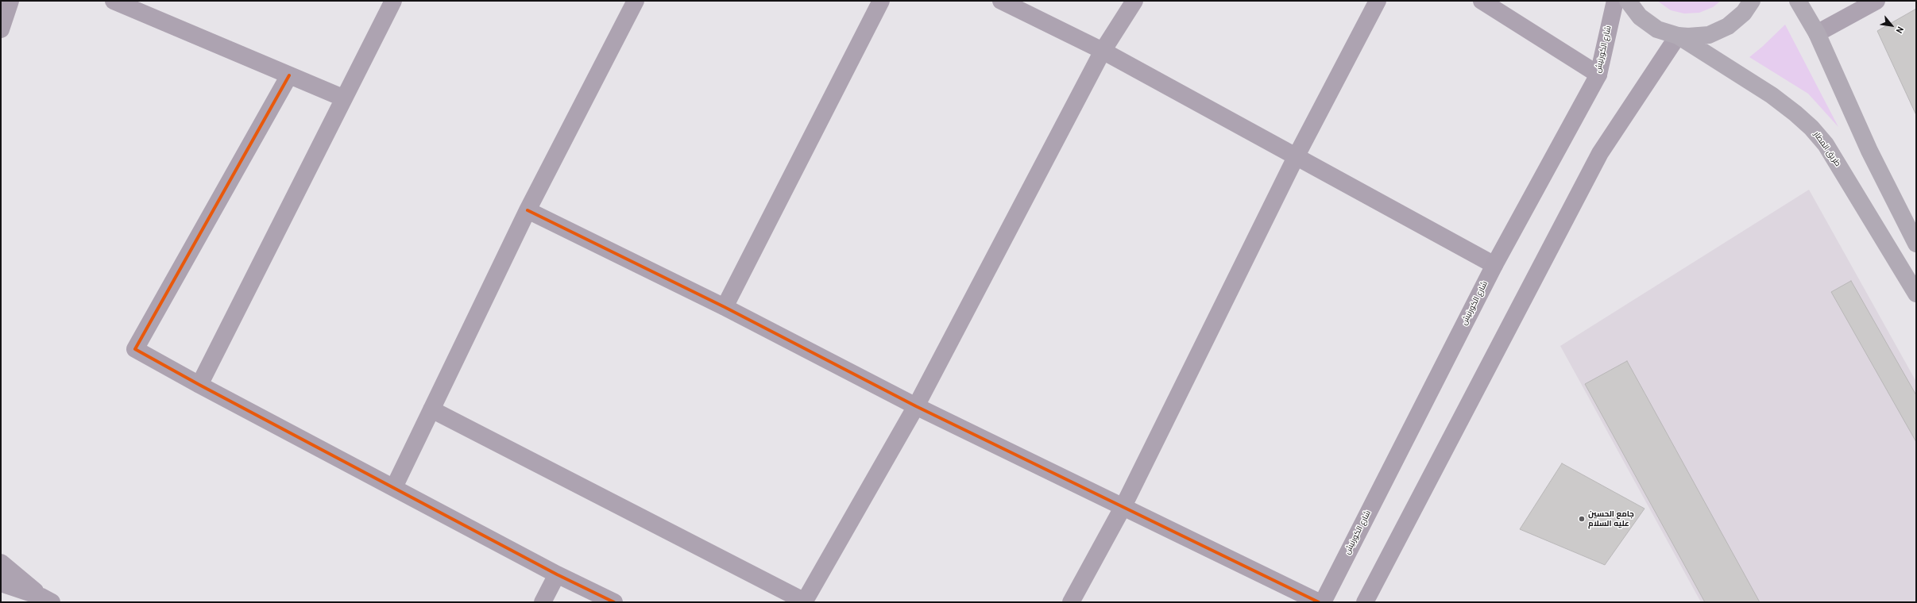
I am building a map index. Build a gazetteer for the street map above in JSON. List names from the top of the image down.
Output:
{
  "streets": {
    "highway": ["طريق المطار"],
    "street": ["شارع الكورنيش"]
  },
  "places": ["جامع الحسين عليه السلام"],
  "north": "bottom right"
}
